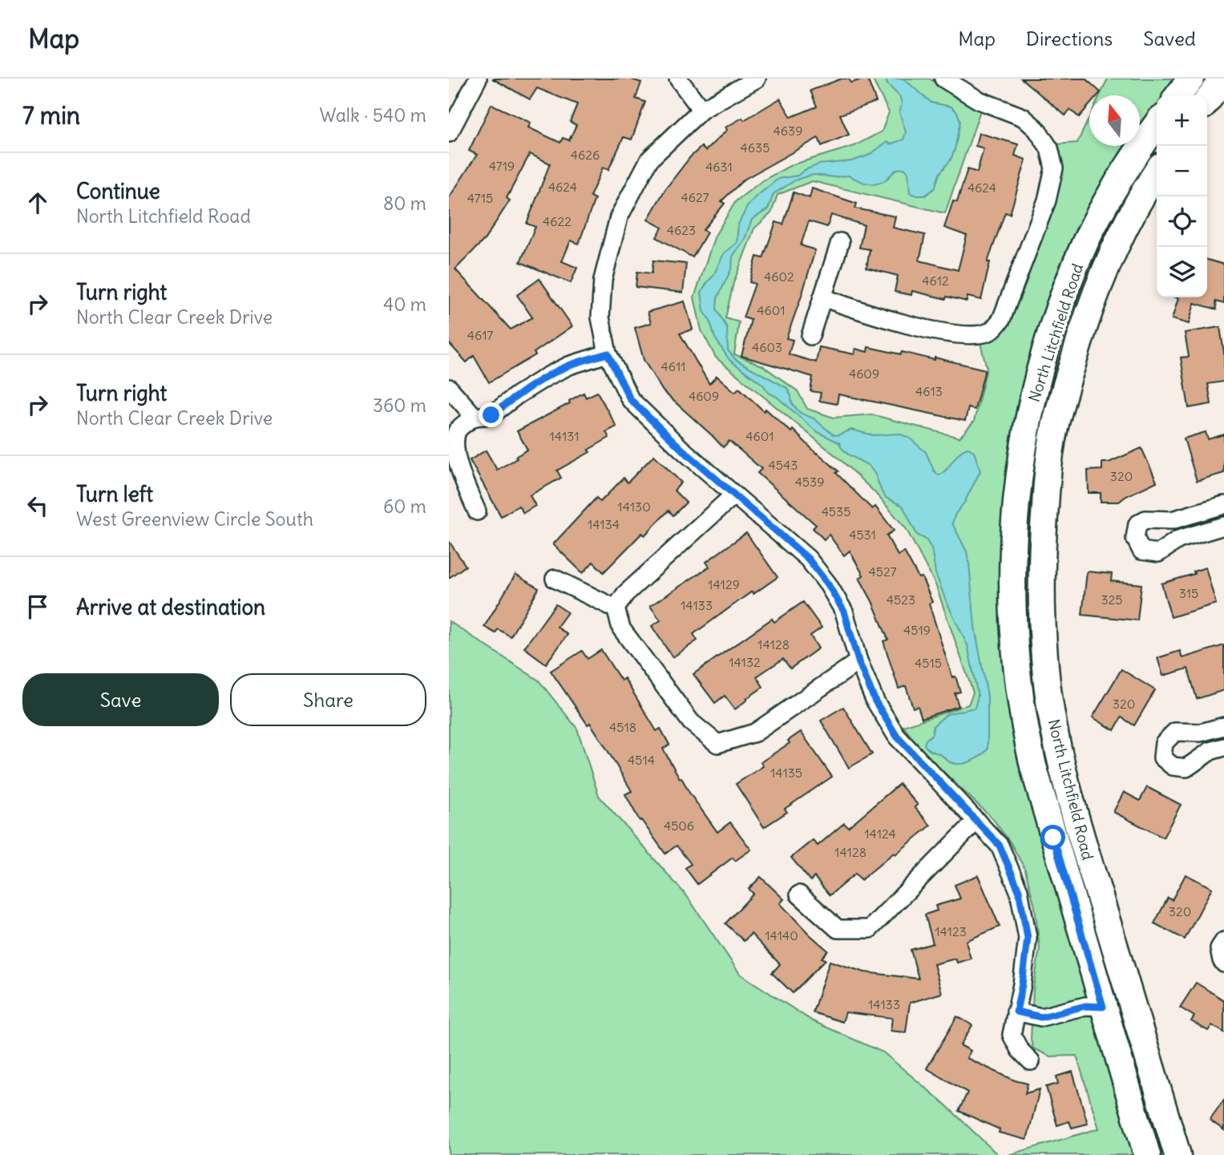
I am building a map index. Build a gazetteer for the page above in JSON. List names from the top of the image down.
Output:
{
  "streets": {
    "main road": ["North Litchfield Road"]
  },
  "house_numbers": [
    "4639",
    "4635",
    "4626",
    "4719",
    "4631",
    "4624",
    "4624",
    "4627",
    "4715",
    "4622",
    "4623",
    "4602",
    "4612",
    "4601",
    "4617",
    "4603",
    "4611",
    "4609",
    "4613",
    "4609",
    "14131",
    "4601",
    "4543",
    "320",
    "4539",
    "14130",
    "4535",
    "14134",
    "4531",
    "4527",
    "14129",
    "315",
    "4523",
    "325",
    "14133",
    "4519",
    "14128",
    "14132",
    "4515",
    "320",
    "4518",
    "4514",
    "14135",
    "4506",
    "14124",
    "14128",
    "320",
    "14123",
    "14140",
    "14133"
  ],
  "north": "top",
  "page": {
    "header": "Map",
    "nav": ["Map", "Directions", "Saved"],
    "heading": ["7 min", "Walk · 540 m"],
    "map_buttons": ["+", "−"],
    "list": [
      ["Continue", "North Litchfield Road", "80 m"],
      ["Turn right", "North Clear Creek Drive", "40 m"],
      ["Turn right", "North Clear Creek Drive", "360 m"],
      ["Turn left", "West Greenview Circle South", "60 m"],
      "Arrive at destination"
    ],
    "buttons": ["Save", "Share"]
  }
}
